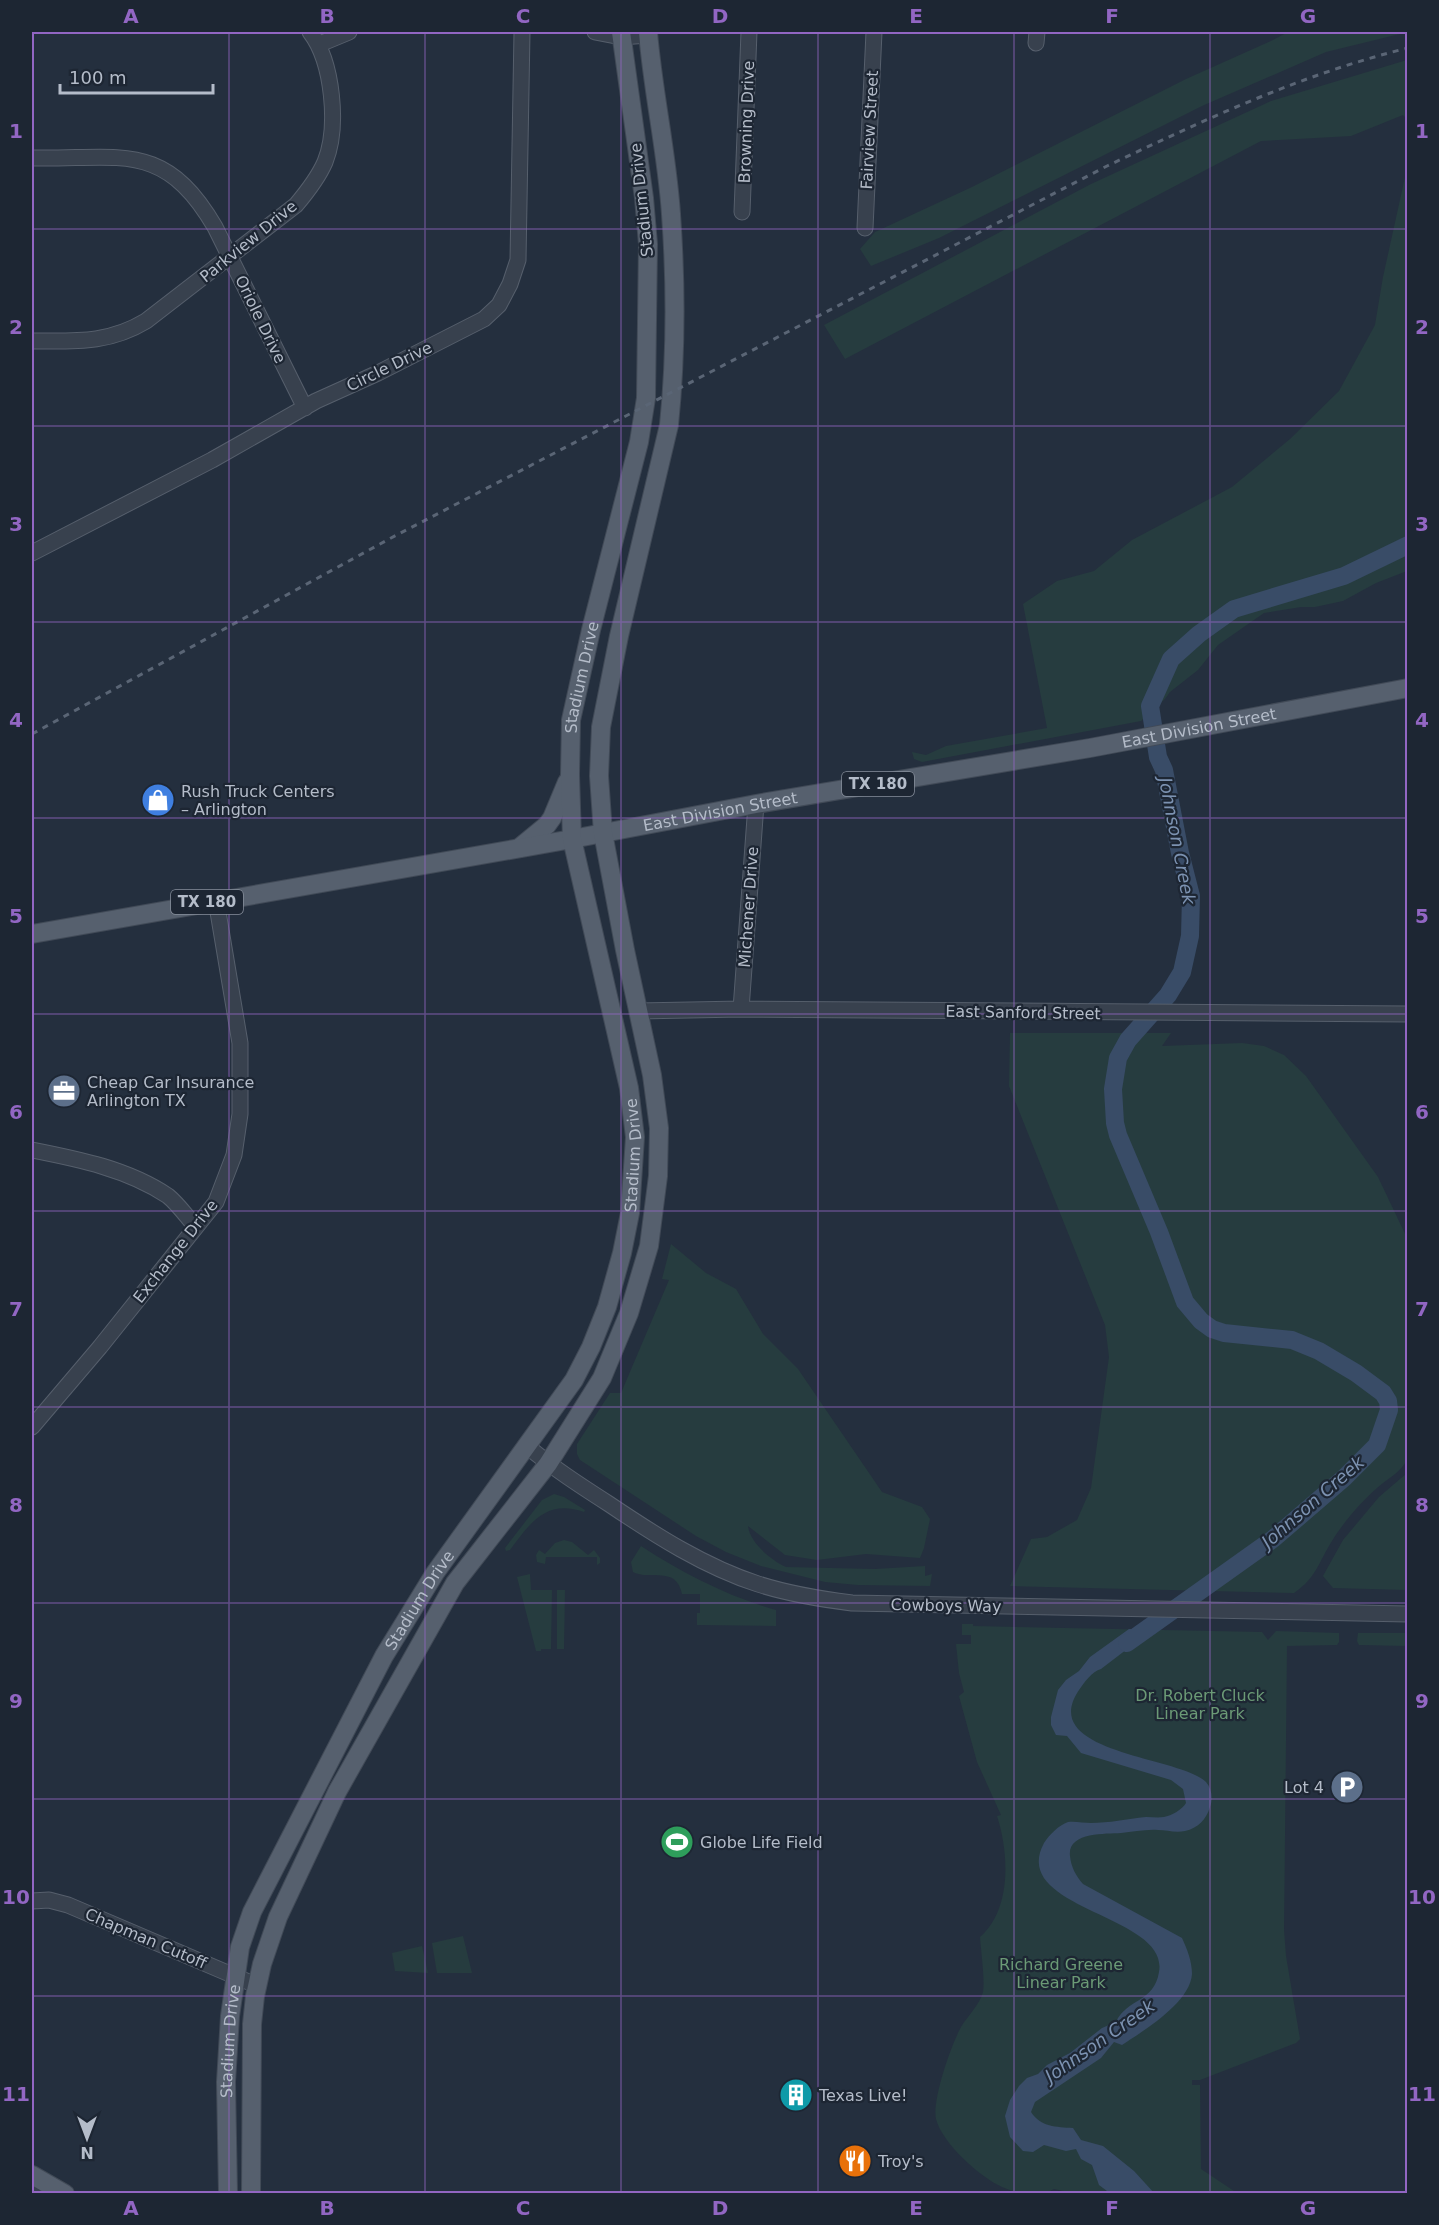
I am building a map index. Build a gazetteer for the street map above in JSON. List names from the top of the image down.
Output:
{
  "streets": {
    "main road": ["Stadium Drive", "East Division Street", "TX 180"],
    "street": [
      "Browning Drive",
      "Fairview Street",
      "Parkview Drive",
      "Oriole Drive",
      "Circle Drive",
      "Michener Drive",
      "East Sanford Street",
      "Exchange Drive",
      "Cowboys Way",
      "Chapman Cutoff"
    ]
  },
  "crossings": [
    ["Stadium Drive", "East Division Street"],
    ["Stadium Drive", "East Sanford Street"],
    ["Stadium Drive", "Cowboys Way"],
    ["Stadium Drive", "Chapman Cutoff"],
    ["Parkview Drive", "Oriole Drive"],
    ["Oriole Drive", "Circle Drive"],
    ["East Division Street", "Michener Drive"],
    ["East Division Street", "Exchange Drive"],
    ["Michener Drive", "East Sanford Street"]
  ],
  "water": ["Johnson Creek"],
  "parks": ["Dr. Robert Cluck Linear Park", "Richard Greene Linear Park"],
  "places": {
    "shop": ["Rush Truck Centers – Arlington"],
    "office": ["Cheap Car Insurance Arlington TX"],
    "parking": ["Lot 4"],
    "sports": ["Globe Life Field"],
    "building": ["Texas Live!"],
    "restaurant": ["Troy's"]
  },
  "scale_bar": "100 m",
  "north": "bottom",
  "grid": {
    "columns": [
      "A",
      "B",
      "C",
      "D",
      "E",
      "F",
      "G"
    ],
    "rows": [
      "1",
      "2",
      "3",
      "4",
      "5",
      "6",
      "7",
      "8",
      "9",
      "10",
      "11"
    ]
  }
}
